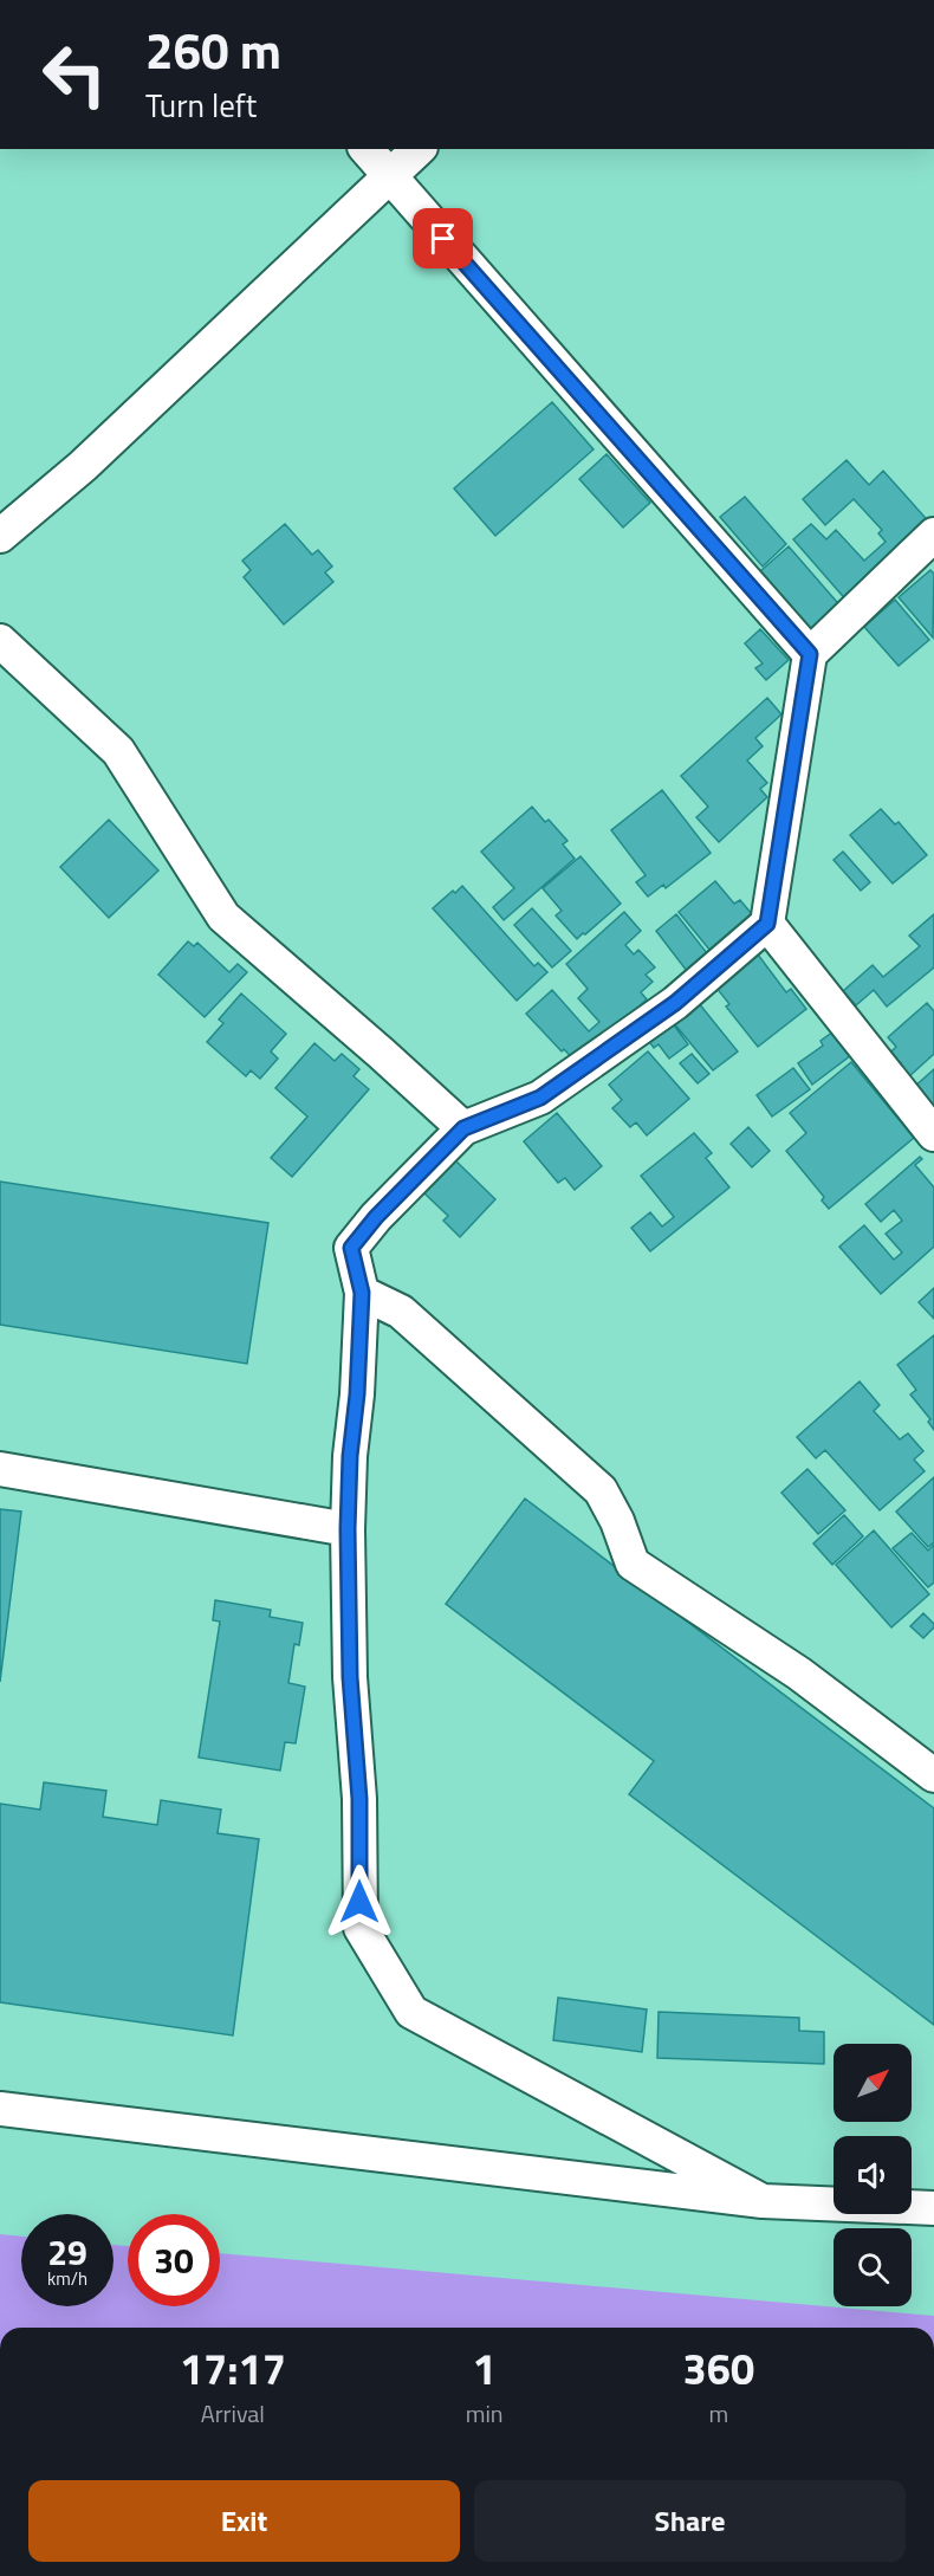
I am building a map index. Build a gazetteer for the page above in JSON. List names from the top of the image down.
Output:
{
  "north": "top right",
  "page": {
    "turn": ["260 m", "Turn left"],
    "speed": "29 km/h",
    "limit": "30",
    "eta": [
      "17:17",
      "Arrival",
      "1",
      "min",
      "360",
      "m"
    ],
    "buttons": ["Exit", "Share"]
  }
}
